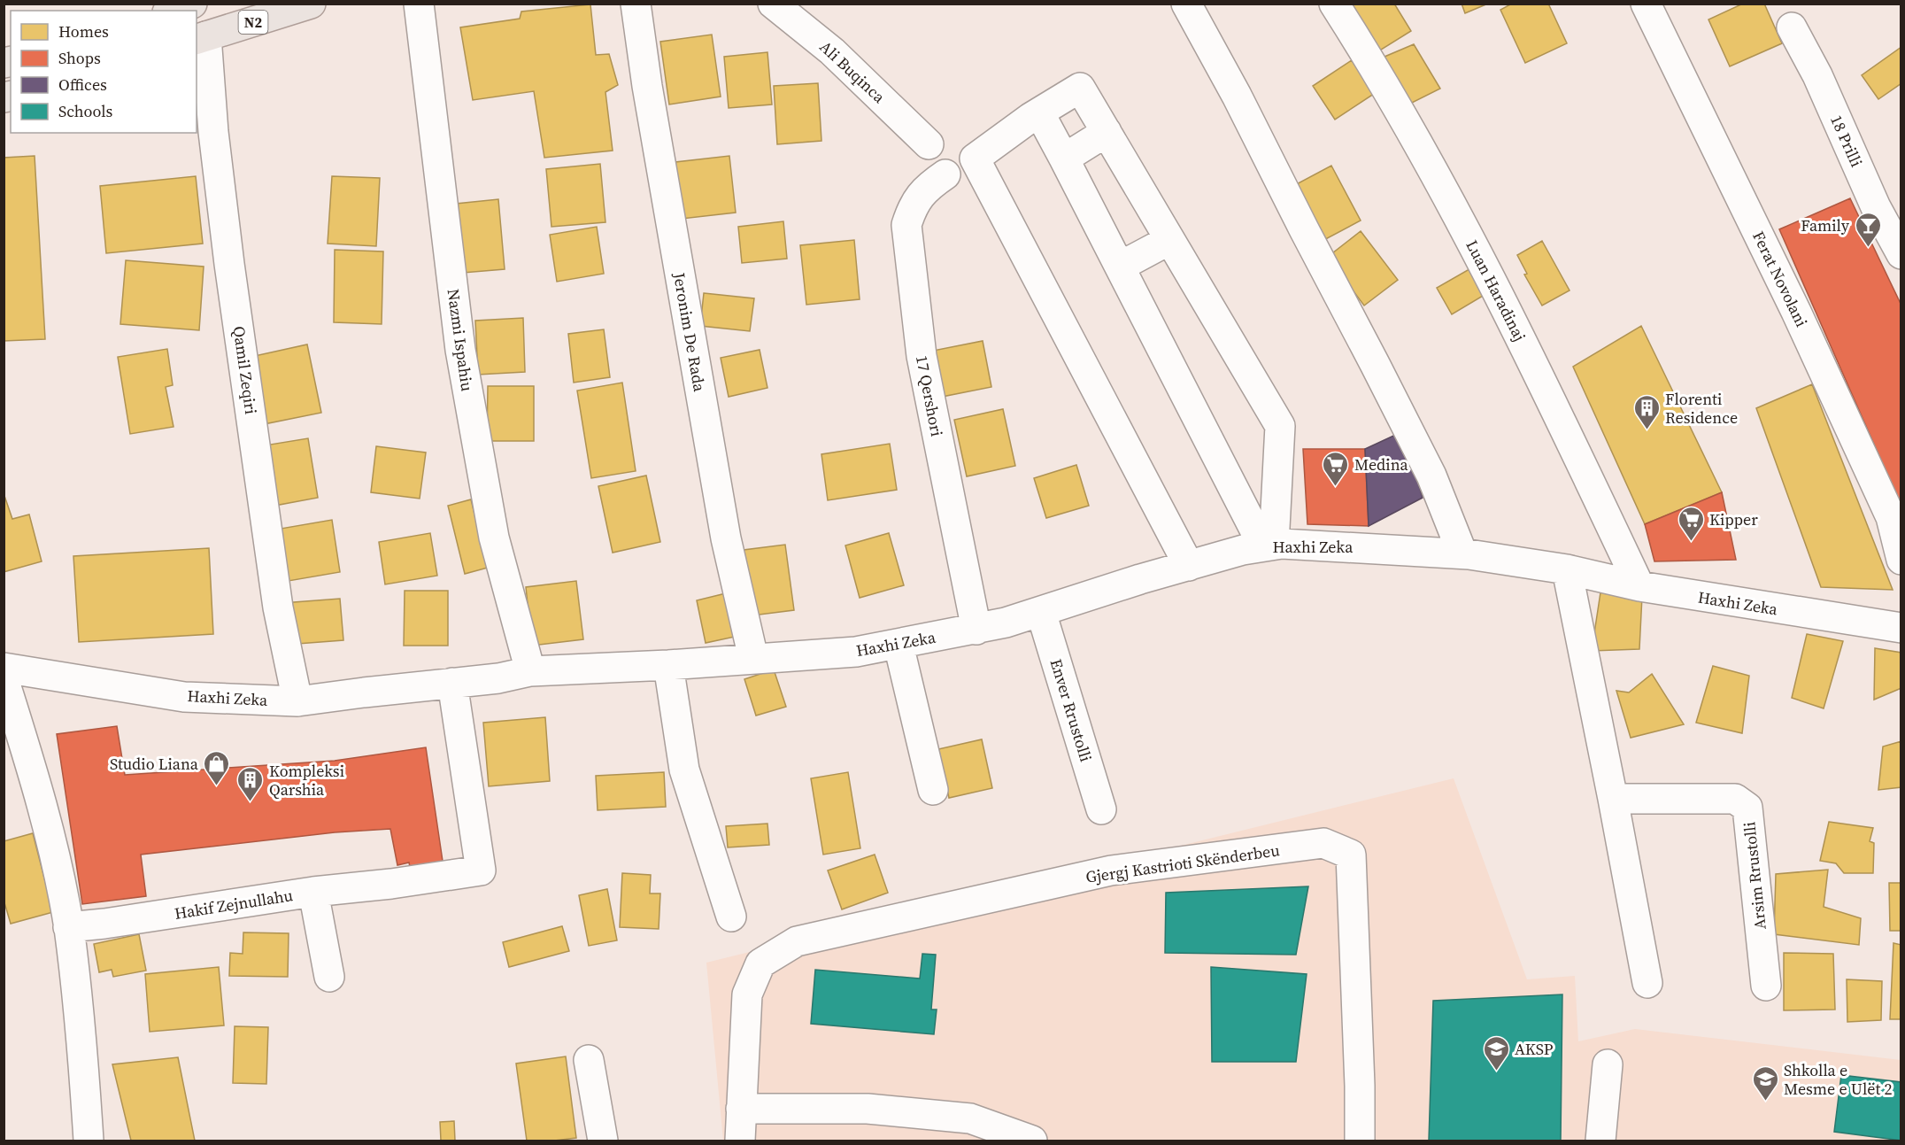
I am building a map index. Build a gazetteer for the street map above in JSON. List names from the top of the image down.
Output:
{
  "streets": {
    "main road": ["N2"],
    "street": [
      "Ali Buqinca",
      "18 Prilli",
      "Ferat Novolani",
      "Luan Haradinaj",
      "Jeronim De Rada",
      "Nazmi Ispahiu",
      "Qamil Zeqiri",
      "17 Qershori",
      "Haxhi Zeka",
      "Enver Rrustolli",
      "Gjergj Kastrioti Skënderbeu",
      "Arsim Rrustolli",
      "Hakif Zejnullahu"
    ]
  },
  "crossings": [
    ["N2", "Qamil Zeqiri"],
    ["Luan Haradinaj", "Haxhi Zeka"],
    ["Jeronim De Rada", "Haxhi Zeka"],
    ["Nazmi Ispahiu", "Haxhi Zeka"],
    ["Qamil Zeqiri", "Haxhi Zeka"],
    ["17 Qershori", "Haxhi Zeka"],
    ["Haxhi Zeka", "Enver Rrustolli"]
  ],
  "places": {
    "bar": ["Family"],
    "building": ["Florenti Residence", "Kompleksi Qarshia"],
    "supermarket": ["Medina", "Kipper"],
    "shop": ["Studio Liana"],
    "school or university": ["AKSP", "Shkolla e Mesme e Ulët 2"]
  },
  "legend": [
    "Homes",
    "Shops",
    "Offices",
    "Schools"
  ]
}
